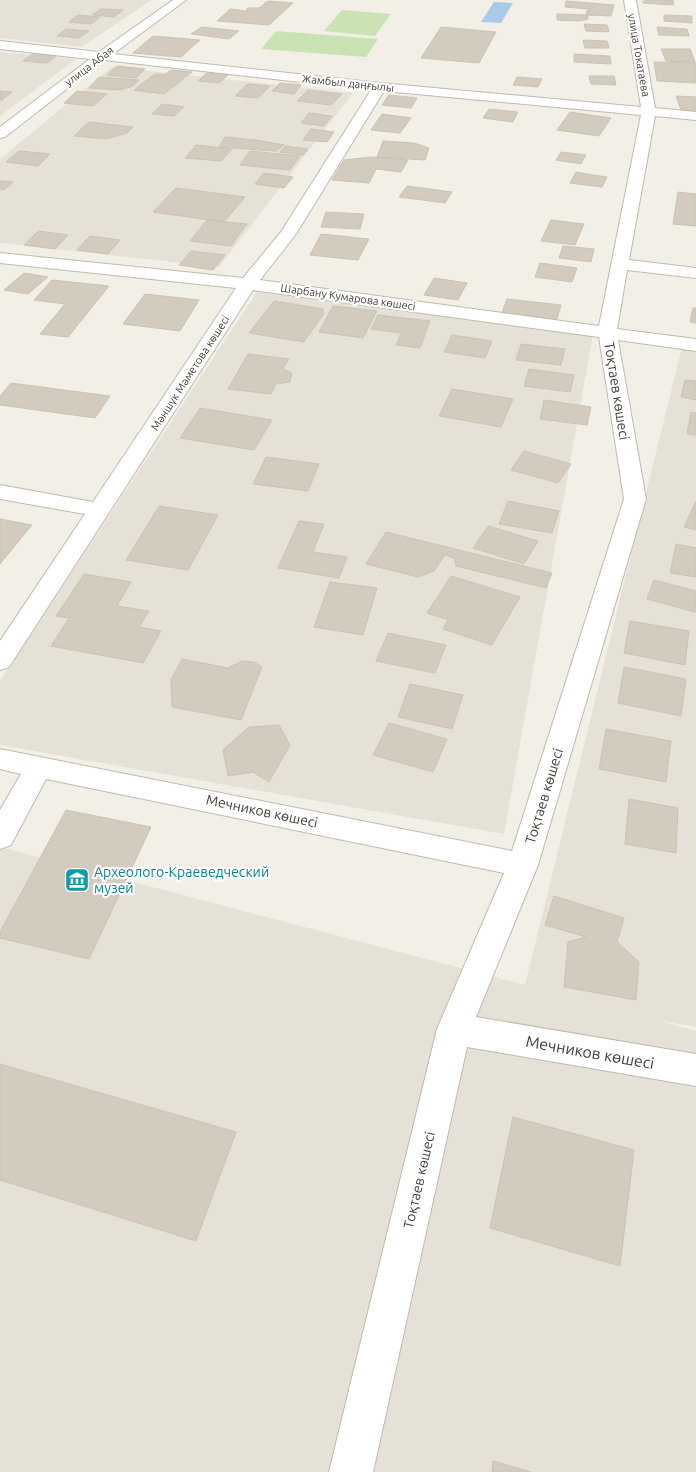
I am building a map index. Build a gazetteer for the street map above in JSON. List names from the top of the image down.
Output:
{
  "streets": {
    "street": [
      "улица Токатаева",
      "улица Абая",
      "Жамбыл даңғылы",
      "Шарбану Кумарова көшесі",
      "Мәншүк Мәметова көшесі",
      "Тоқтаев көшесі",
      "Мечников көшесі"
    ]
  },
  "crossings": [
    ["улица Токатаева", "Жамбыл даңғылы"],
    ["улица Токатаева", "Тоқтаев көшесі"],
    ["улица Абая", "Жамбыл даңғылы"],
    ["Жамбыл даңғылы", "Мәншүк Мәметова көшесі"],
    ["Жамбыл даңғылы", "Тоқтаев көшесі"],
    ["Шарбану Кумарова көшесі", "Мәншүк Мәметова көшесі"],
    ["Шарбану Кумарова көшесі", "Тоқтаев көшесі"],
    ["Тоқтаев көшесі", "Мечников көшесі"]
  ],
  "places": {
    "museum": ["Археолого-Краеведческий музей"]
  }
}
